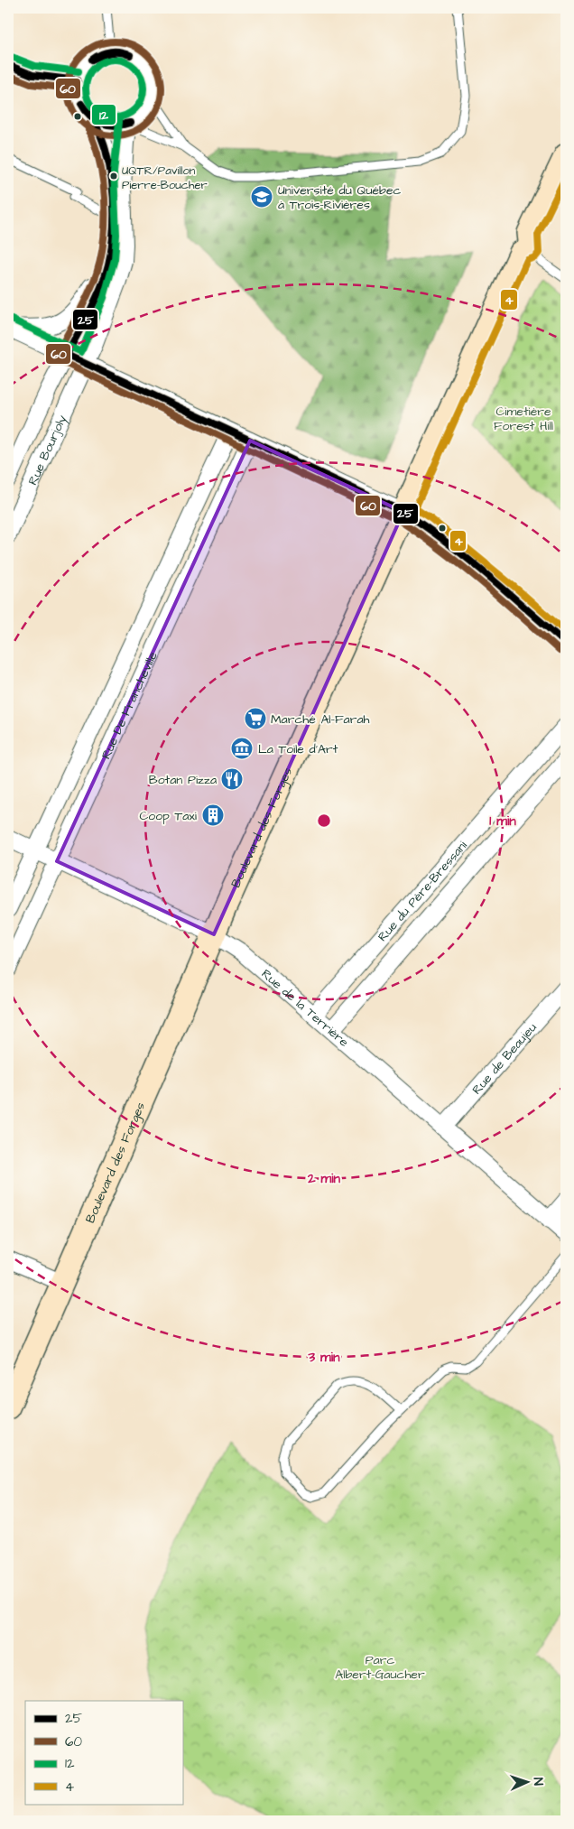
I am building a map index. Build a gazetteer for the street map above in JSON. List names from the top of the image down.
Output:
{
  "streets": {
    "main road": ["Boulevard des Forges"],
    "street": [
      "Rue Bourjoly",
      "Rue De Francheville",
      "Rue du Père-Bressani",
      "Rue de la Terrière",
      "Rue de Beaujeu"
    ]
  },
  "crossings": [
    ["Rue De Francheville", "Rue de la Terrière"],
    ["Boulevard des Forges", "Rue de la Terrière"],
    ["Rue du Père-Bressani", "Rue de la Terrière"],
    ["Rue de la Terrière", "Rue de Beaujeu"]
  ],
  "parks": ["Cimetière Forest Hill", "Parc Albert-Gaucher"],
  "places": {
    "other": ["UQTR/Pavillon Pierre-Boucher"],
    "school or university": ["Université du Québec à Trois-Rivières"],
    "supermarket": ["Marché Al-Farah"],
    "museum": ["La Toile d'Art"],
    "restaurant": ["Botan Pizza"],
    "building": ["Coop Taxi"]
  },
  "lines": [
    "transit line 60",
    "transit line 25",
    "transit line 12",
    "transit line 4"
  ],
  "legend": [
    "25",
    "60",
    "12",
    "4"
  ],
  "north": "right",
  "rings": ["1 min", "2 min", "3 min"]
}
